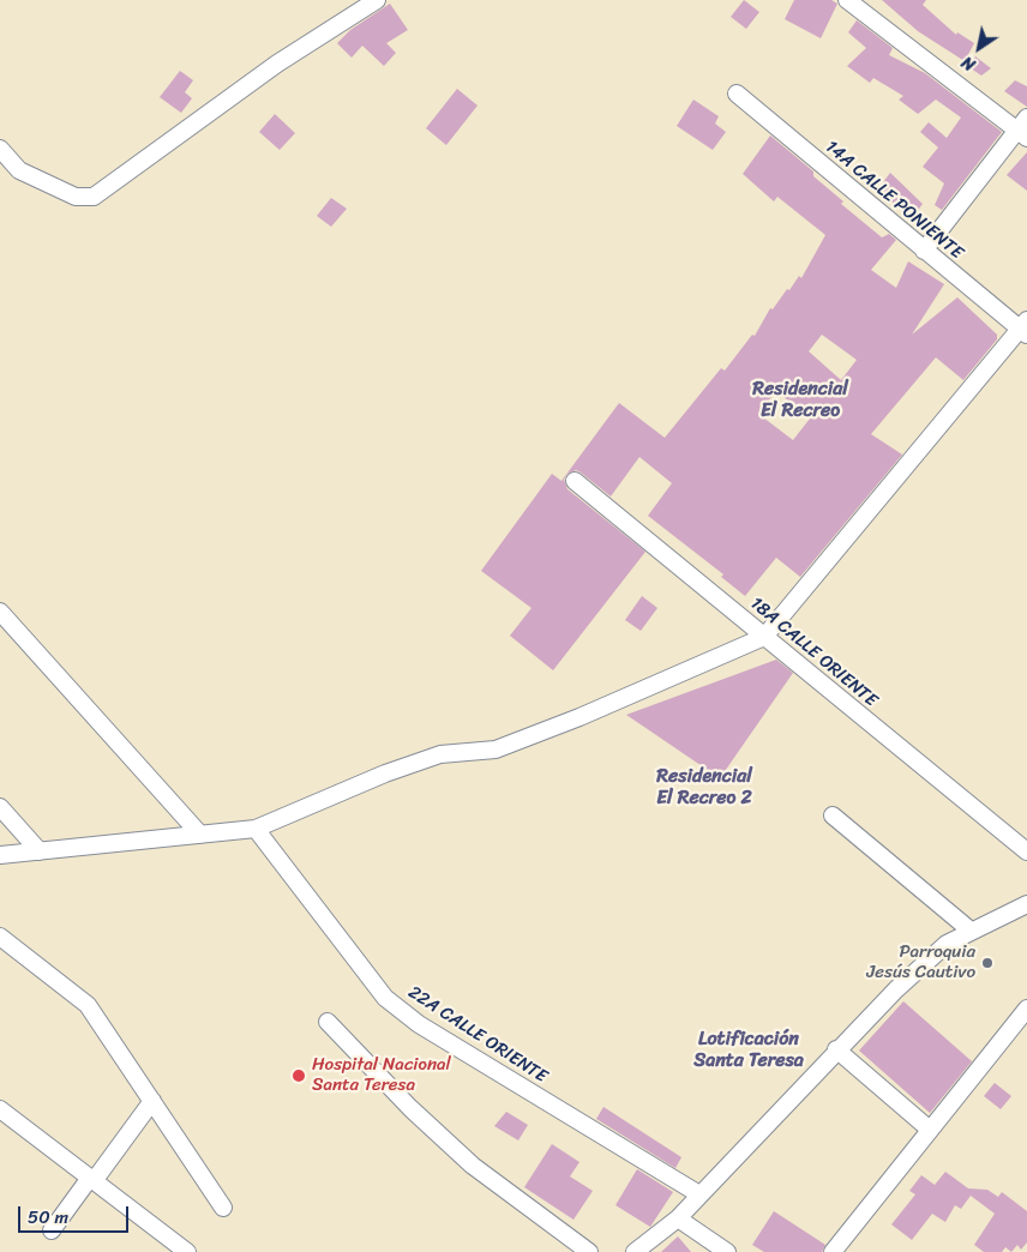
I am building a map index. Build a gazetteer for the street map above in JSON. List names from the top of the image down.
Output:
{
  "streets": {
    "street": ["14A CALLE PONIENTE", "18A CALLE ORIENTE", "22A CALLE ORIENTE"]
  },
  "districts": ["Residencial El Recreo", "Residencial El Recreo 2", "Lotificación Santa Teresa"],
  "places": ["Parroquia Jesús Cautivo", "Hospital Nacional Santa Teresa"],
  "scale_bar": "50 m",
  "north": "bottom left"
}
